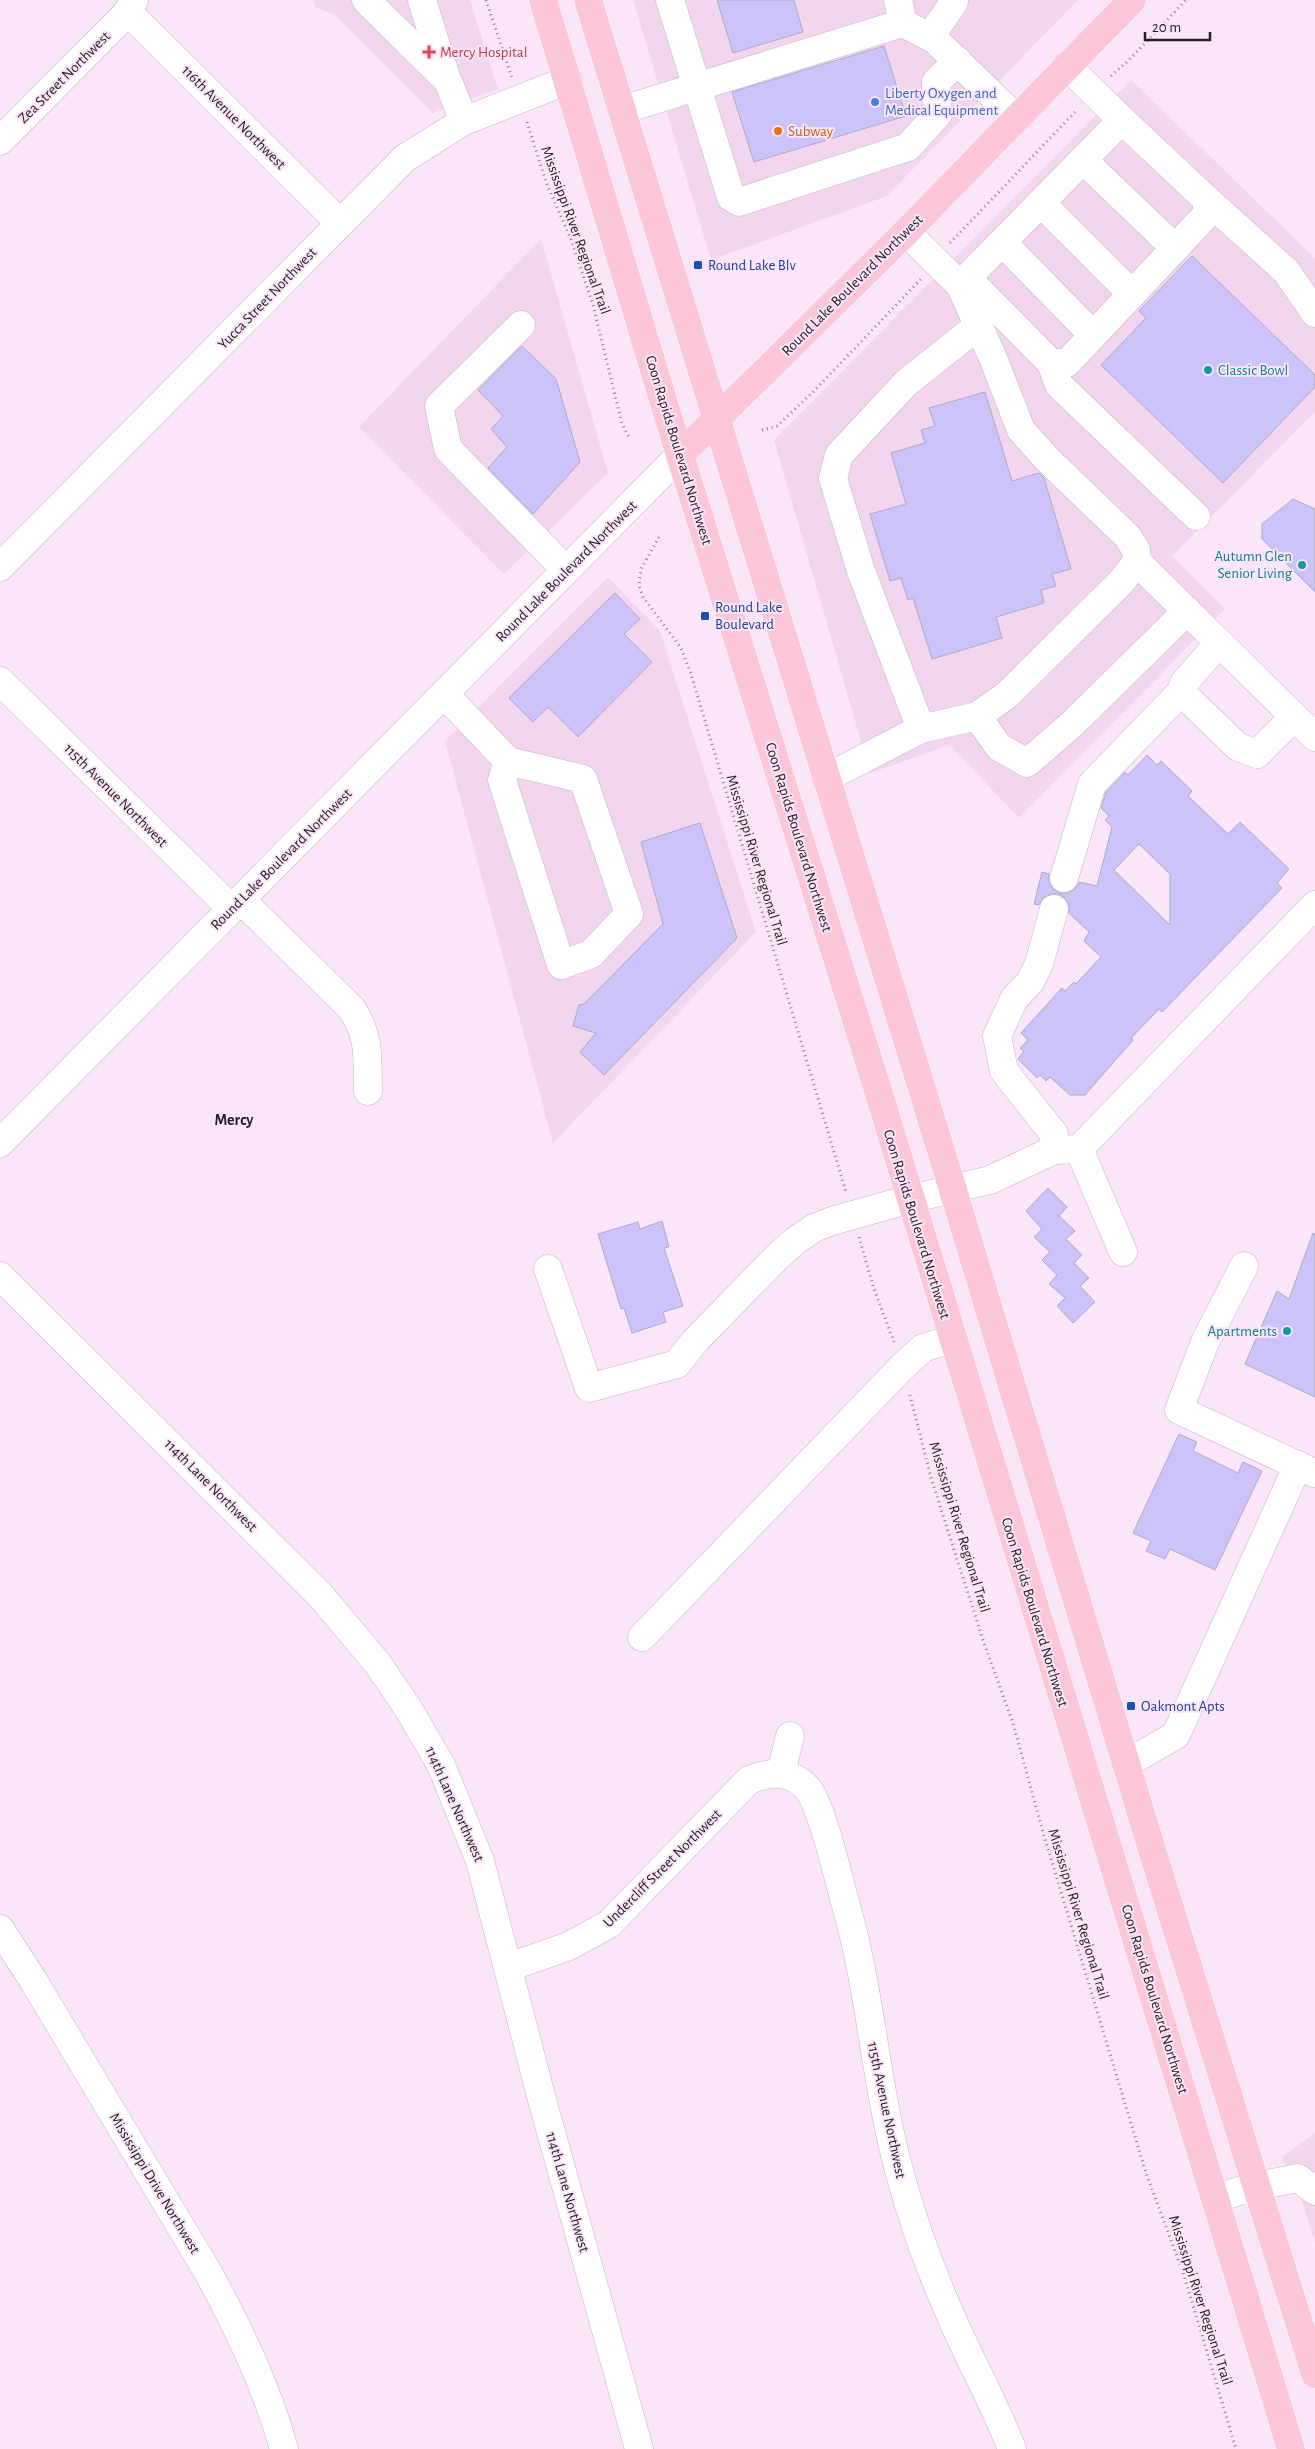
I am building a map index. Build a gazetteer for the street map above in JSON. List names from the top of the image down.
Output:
{
  "streets": {
    "main road": ["Round Lake Boulevard Northwest", "Coon Rapids Boulevard Northwest"],
    "street": [
      "Zea Street Northwest",
      "116th Avenue Northwest",
      "Yucca Street Northwest",
      "115th Avenue Northwest",
      "114th Lane Northwest",
      "Undercliff Street Northwest",
      "Mississippi Drive Northwest"
    ],
    "path": ["Mississippi River Regional Trail"]
  },
  "crossings": [
    ["Zea Street Northwest", "116th Avenue Northwest"],
    ["116th Avenue Northwest", "Yucca Street Northwest"],
    ["Round Lake Boulevard Northwest", "Coon Rapids Boulevard Northwest"],
    ["Round Lake Boulevard Northwest", "115th Avenue Northwest"],
    ["Yucca Street Northwest", "Coon Rapids Boulevard Northwest"],
    ["115th Avenue Northwest", "Undercliff Street Northwest"],
    ["114th Lane Northwest", "Undercliff Street Northwest"]
  ],
  "districts": ["Mercy"],
  "places": {
    "health": ["Mercy Hospital"],
    "other": [
      "Liberty Oxygen and Medical Equipment",
      "Subway",
      "Classic Bowl",
      "Autumn Glen Senior Living",
      "Apartments"
    ],
    "transit": ["Round Lake Blv", "Round Lake Boulevard", "Oakmont Apts"]
  },
  "scale_bar": "20 m"
}
